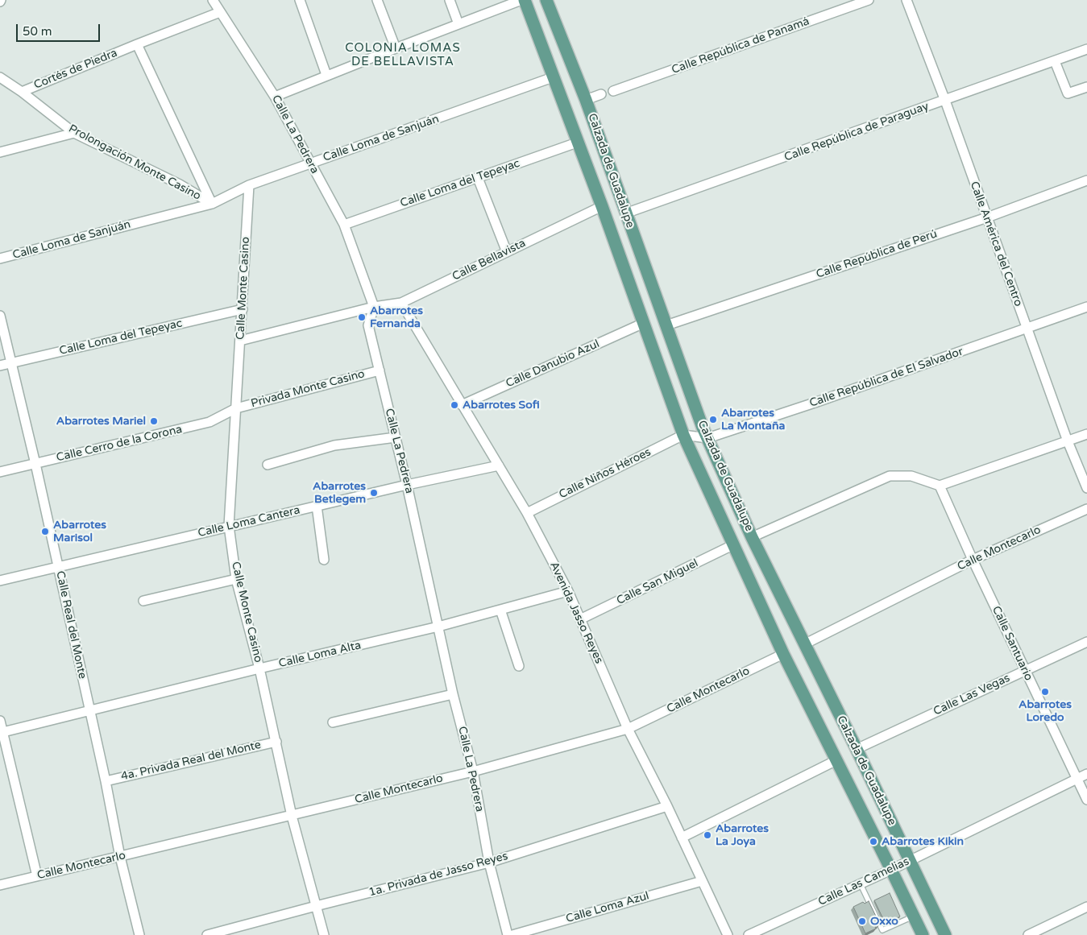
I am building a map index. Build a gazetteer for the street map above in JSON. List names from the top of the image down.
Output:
{
  "streets": {
    "main road": ["Calzada de Guadalupe"],
    "street": [
      "Calle República de Panamá",
      "Cortés de Piedra",
      "Calle República de Paraguay",
      "Calle La Pedrera",
      "Calle Loma de Sanjuán",
      "Prolongación Monte Casino",
      "Calle Loma del Tepeyac",
      "Calle América del Centro",
      "Calle República de Perú",
      "Calle Bellavista",
      "Calle Monte Casino",
      "Calle Danubio Azul",
      "Calle República de El Salvador",
      "Privada Monte Casino",
      "Calle Cerro de la Corona",
      "Calle Niños Héroes",
      "Calle Loma Cantera",
      "Calle Montecarlo",
      "Calle San Miguel",
      "Avenida Jasso Reyes",
      "Calle Real del Monte",
      "Calle Santuario",
      "Calle Loma Alta",
      "Calle Las Vegas",
      "4a. Privada Real del Monte",
      "1a. Privada de Jasso Reyes",
      "Calle Las Camelias",
      "Calle Loma Azul"
    ]
  },
  "crossings": [
    ["Cortés de Piedra", "Calle La Pedrera"],
    ["Cortés de Piedra", "Prolongación Monte Casino"],
    ["Calle República de Paraguay", "Calzada de Guadalupe"],
    ["Calle República de Paraguay", "Calle América del Centro"],
    ["Calle La Pedrera", "Calle Loma de Sanjuán"],
    ["Calle La Pedrera", "Calle Loma del Tepeyac"],
    ["Calle La Pedrera", "Calle Bellavista"],
    ["Calle La Pedrera", "Privada Monte Casino"],
    ["Calle La Pedrera", "Calle Loma Cantera"],
    ["Calle La Pedrera", "Calle Montecarlo"],
    ["Calle La Pedrera", "Calle Loma Alta"],
    ["Calle La Pedrera", "1a. Privada de Jasso Reyes"],
    ["Calle Loma de Sanjuán", "Prolongación Monte Casino"],
    ["Calle Loma de Sanjuán", "Calzada de Guadalupe"],
    ["Calle Loma de Sanjuán", "Calle Monte Casino"],
    ["Calzada de Guadalupe", "Calle Loma del Tepeyac"],
    ["Calzada de Guadalupe", "Calle República de Perú"],
    ["Calzada de Guadalupe", "Calle Bellavista"],
    ["Calzada de Guadalupe", "Calle Danubio Azul"],
    ["Calzada de Guadalupe", "Calle República de El Salvador"],
    ["Calzada de Guadalupe", "Calle Niños Héroes"],
    ["Calzada de Guadalupe", "Calle Montecarlo"],
    ["Calzada de Guadalupe", "Calle San Miguel"],
    ["Calzada de Guadalupe", "Calle Las Vegas"],
    ["Calzada de Guadalupe", "Calle Las Camelias"],
    ["Calle Loma del Tepeyac", "Calle Monte Casino"],
    ["Calle Loma del Tepeyac", "Calle Real del Monte"],
    ["Calle América del Centro", "Calle República de Perú"],
    ["Calle América del Centro", "Calle República de El Salvador"],
    ["Calle Bellavista", "Avenida Jasso Reyes"],
    ["Calle Monte Casino", "Privada Monte Casino"],
    ["Calle Monte Casino", "Calle Cerro de la Corona"],
    ["Calle Monte Casino", "Calle Loma Cantera"],
    ["Calle Monte Casino", "Calle Montecarlo"],
    ["Calle Monte Casino", "Calle Loma Alta"],
    ["Calle Monte Casino", "4a. Privada Real del Monte"],
    ["Calle Monte Casino", "1a. Privada de Jasso Reyes"],
    ["Calle Danubio Azul", "Avenida Jasso Reyes"],
    ["Calle República de El Salvador", "Calle Niños Héroes"],
    ["Privada Monte Casino", "Calle Cerro de la Corona"],
    ["Calle Cerro de la Corona", "Calle Real del Monte"],
    ["Calle Niños Héroes", "Avenida Jasso Reyes"],
    ["Calle Loma Cantera", "Avenida Jasso Reyes"],
    ["Calle Loma Cantera", "Calle Real del Monte"],
    ["Calle Montecarlo", "Avenida Jasso Reyes"],
    ["Calle Montecarlo", "Calle Real del Monte"],
    ["Calle Montecarlo", "Calle Santuario"],
    ["Calle San Miguel", "Avenida Jasso Reyes"],
    ["Avenida Jasso Reyes", "Calle Loma Alta"],
    ["Avenida Jasso Reyes", "1a. Privada de Jasso Reyes"],
    ["Avenida Jasso Reyes", "Calle Loma Azul"],
    ["Calle Real del Monte", "Calle Loma Alta"],
    ["Calle Real del Monte", "4a. Privada Real del Monte"],
    ["Calle Santuario", "Calle Las Vegas"],
    ["Calle Santuario", "Calle Las Camelias"]
  ],
  "districts": ["COLONIA LOMAS DE BELLAVISTA"],
  "places": [
    "Abarrotes Fernanda",
    "Abarrotes Sofi",
    "Abarrotes La Montaña",
    "Abarrotes Mariel",
    "Abarrotes Betlegem",
    "Abarrotes Marisol",
    "Abarrotes Loredo",
    "Abarrotes La Joya",
    "Abarrotes Kikin",
    "Oxxo"
  ],
  "scale_bar": "50 m"
}
